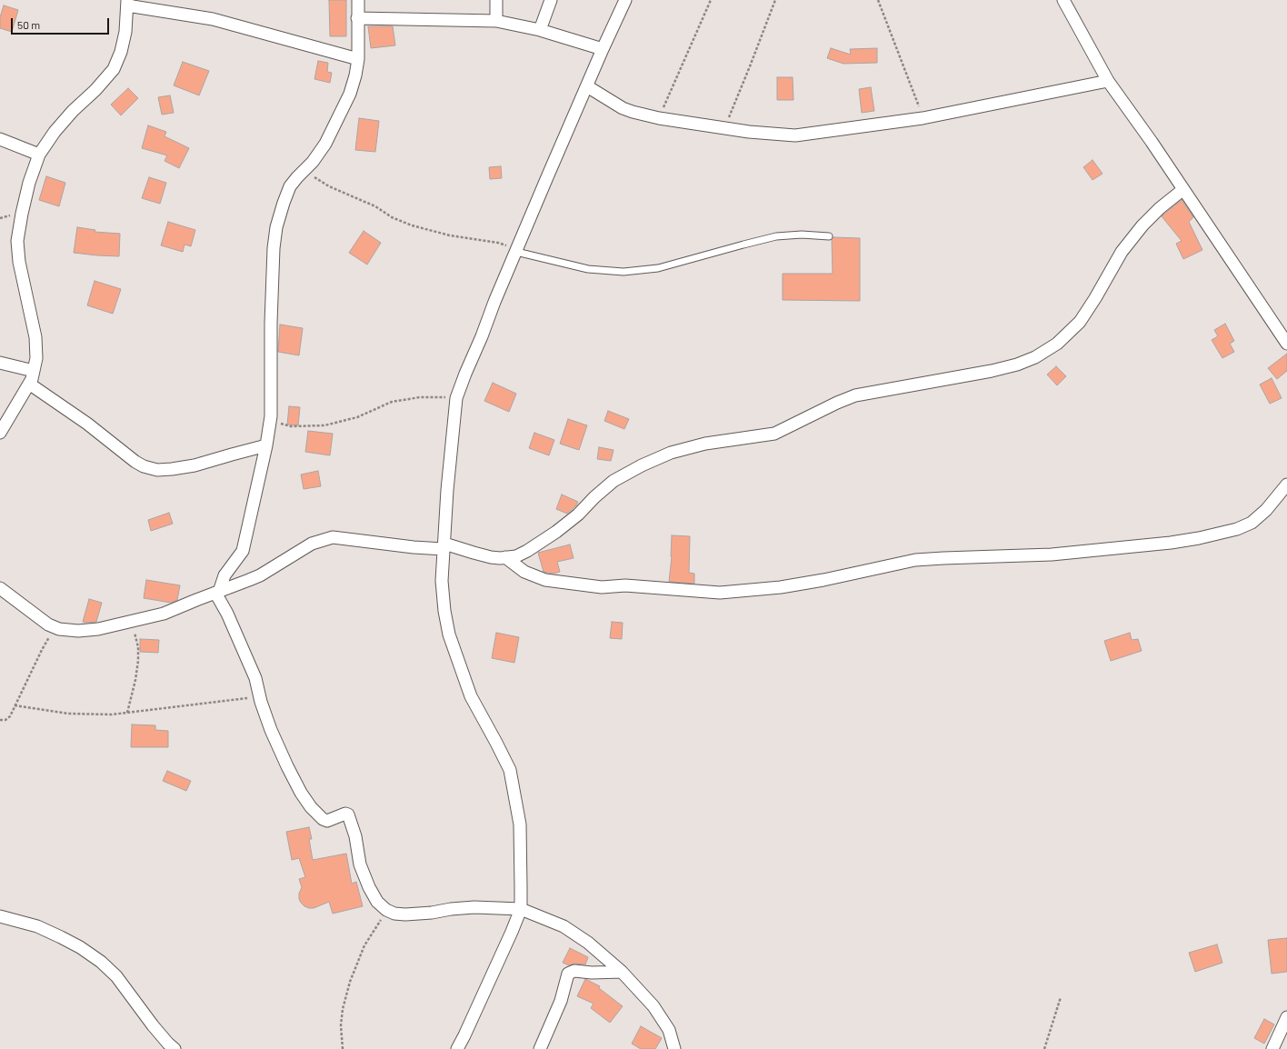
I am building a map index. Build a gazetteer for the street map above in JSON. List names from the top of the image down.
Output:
{
  "scale_bar": "50 m"
}
